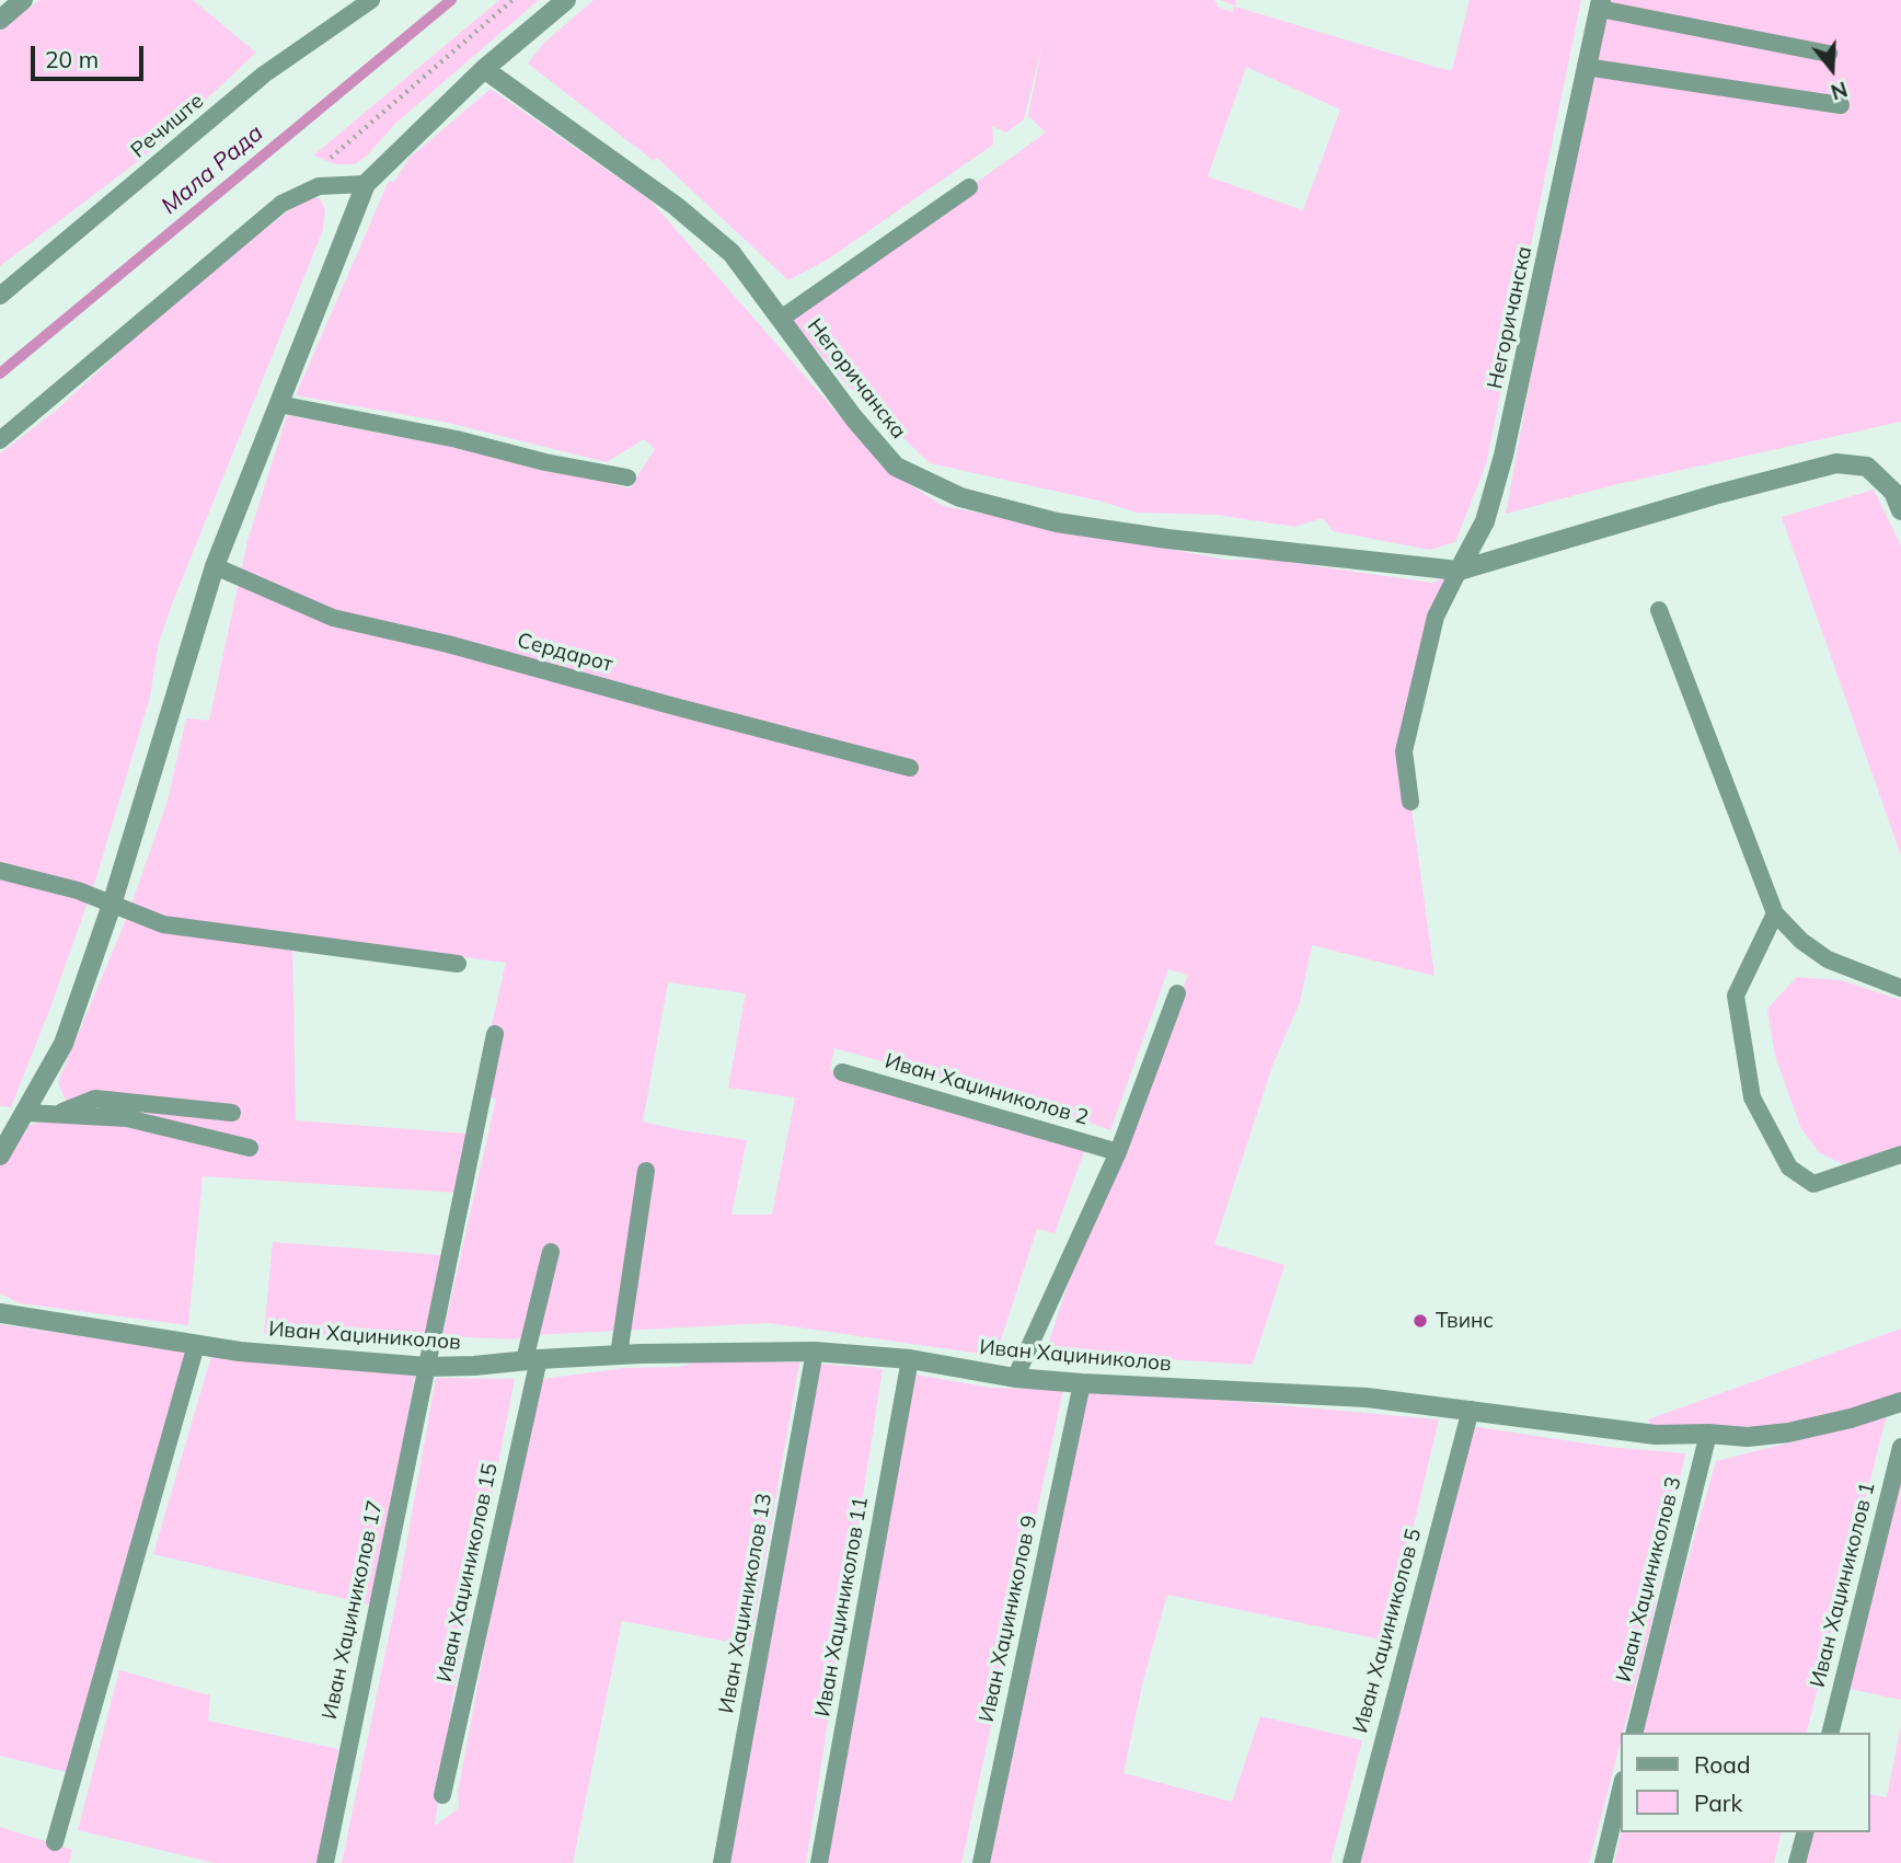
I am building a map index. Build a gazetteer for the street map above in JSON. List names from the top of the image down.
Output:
{
  "streets": {
    "street": ["Негоричанска", "Иван Хаџиниколов"],
    "lane": [
      "Речиште",
      "Сердарот",
      "Иван Хаџиниколов 2",
      "Иван Хаџиниколов 15",
      "Иван Хаџиниколов 3",
      "Иван Хаџиниколов 1",
      "Иван Хаџиниколов 13",
      "Иван Хаџиниколов 11",
      "Иван Хаџиниколов 17",
      "Иван Хаџиниколов 9",
      "Иван Хаџиниколов 5"
    ]
  },
  "crossings": [
    ["Иван Хаџиниколов", "Иван Хаџиниколов 15"],
    ["Иван Хаџиниколов", "Иван Хаџиниколов 3"],
    ["Иван Хаџиниколов", "Иван Хаџиниколов 13"],
    ["Иван Хаџиниколов", "Иван Хаџиниколов 11"],
    ["Иван Хаџиниколов", "Иван Хаџиниколов 17"],
    ["Иван Хаџиниколов", "Иван Хаџиниколов 9"],
    ["Иван Хаџиниколов", "Иван Хаџиниколов 5"]
  ],
  "water": ["Мала Рада"],
  "places": ["Твинс"],
  "legend": ["Road", "Park"],
  "scale_bar": "20 m",
  "north": "bottom"
}
